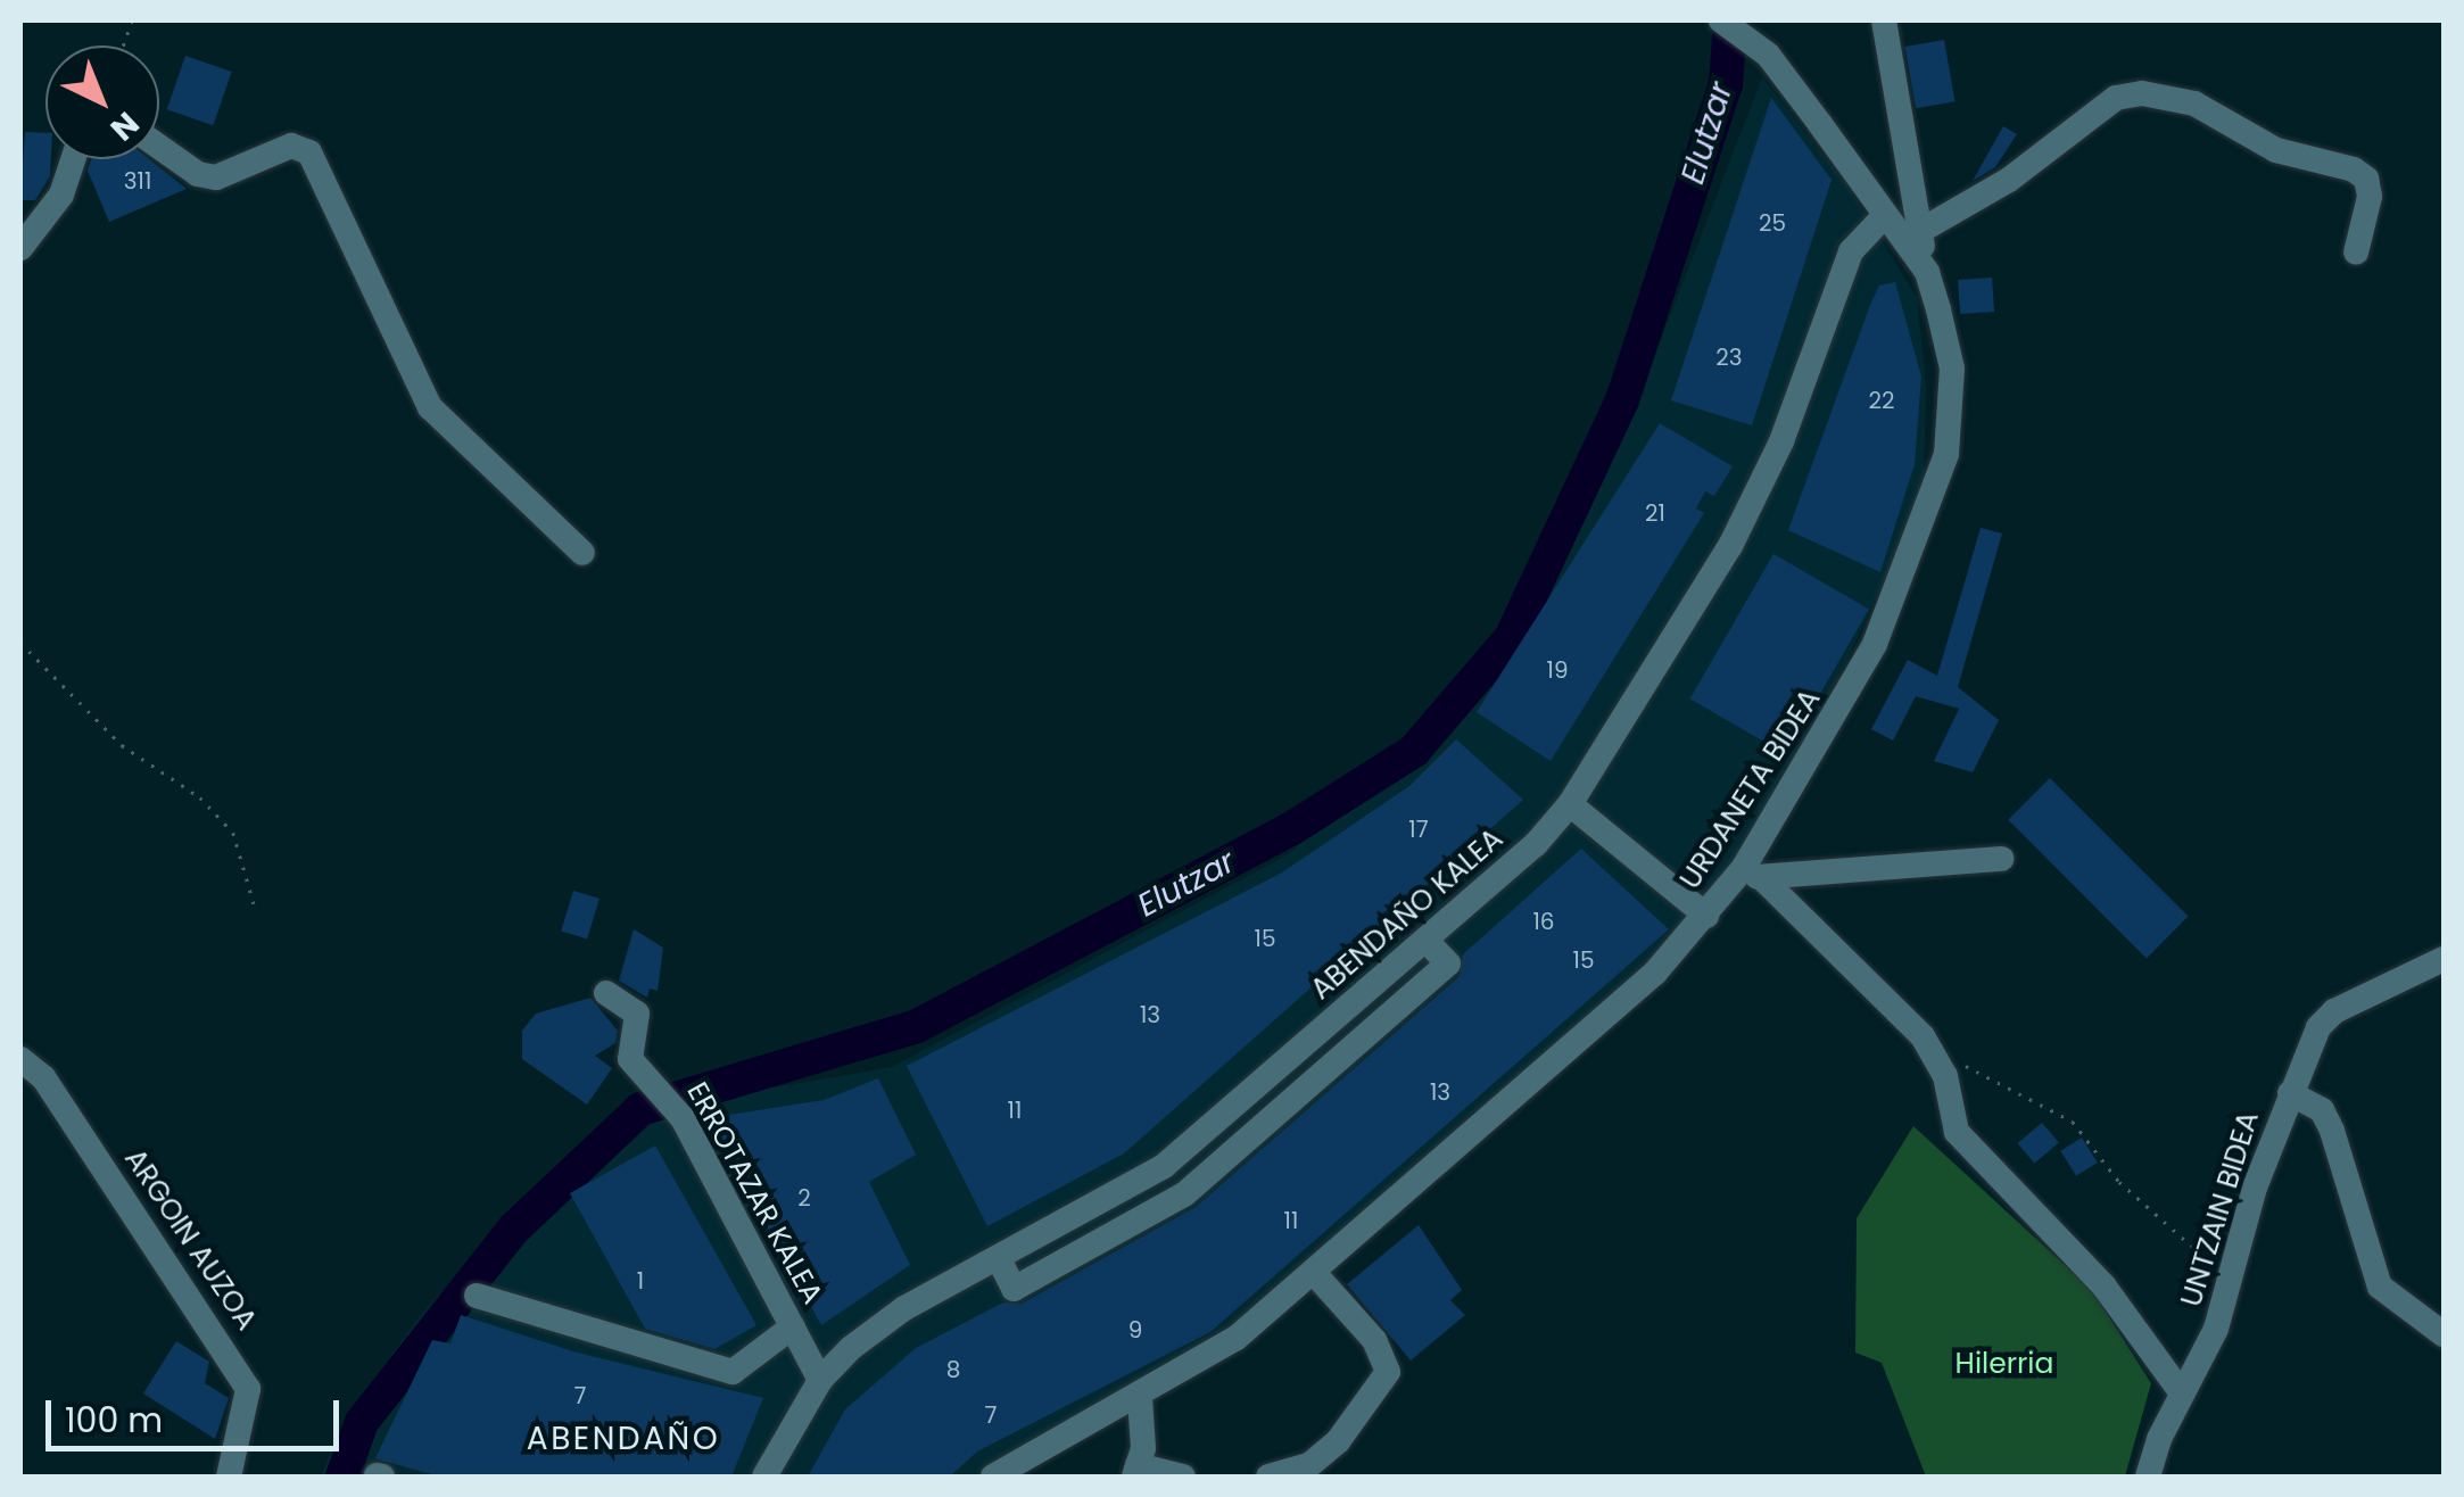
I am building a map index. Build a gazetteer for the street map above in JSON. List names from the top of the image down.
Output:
{
  "streets": {
    "street": [
      "URDANETA BIDEA",
      "ABENDAÑO KALEA",
      "ERROTAZAR KALEA",
      "UNTZAIN BIDEA",
      "ARGOIN AUZOA"
    ]
  },
  "crossings": [
    ["URDANETA BIDEA", "ABENDAÑO KALEA"],
    ["ABENDAÑO KALEA", "ERROTAZAR KALEA"]
  ],
  "districts": ["ABENDAÑO"],
  "water": ["Elutzar"],
  "parks": ["Hilerria"],
  "house_numbers": [
    "311",
    "25",
    "23",
    "22",
    "21",
    "19",
    "17",
    "16",
    "15",
    "15",
    "13",
    "13",
    "11",
    "2",
    "11",
    "1",
    "9",
    "8",
    "7",
    "7"
  ],
  "scale_bar": "100 m",
  "north": "bottom right"
}
